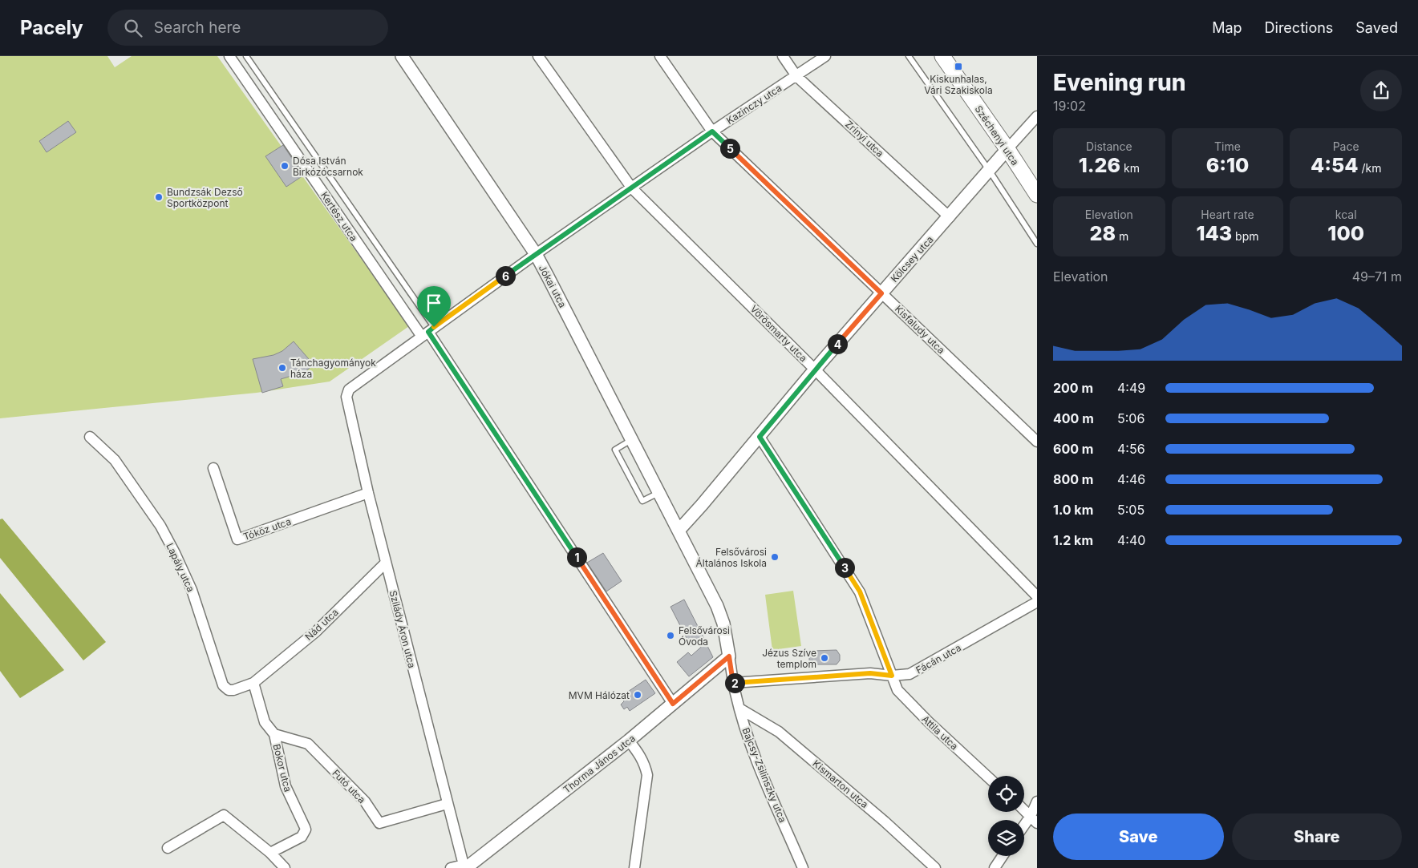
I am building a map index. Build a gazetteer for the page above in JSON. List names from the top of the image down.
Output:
{
  "streets": {
    "main road": ["Széchenyi utca"],
    "street": [
      "Kazinczy utca",
      "Zrínyi utca",
      "Kertész utca",
      "Kölcsey utca",
      "Jókai utca",
      "Kisfaludy utca",
      "Vörösmarty utca",
      "Tóköz utca",
      "Lapály utca",
      "Nád utca",
      "Szilády Áron utca",
      "Fácán utca",
      "Attila utca",
      "Thorma János utca",
      "Bokor utca",
      "Bajcsy-Zsilinszky utca",
      "Kismarton utca",
      "Futó utca"
    ]
  },
  "crossings": [
    ["Kazinczy utca", "Zrínyi utca"],
    ["Kazinczy utca", "Kertész utca"],
    ["Kazinczy utca", "Jókai utca"],
    ["Kazinczy utca", "Kisfaludy utca"],
    ["Kazinczy utca", "Vörösmarty utca"],
    ["Kazinczy utca", "Szilády Áron utca"],
    ["Széchenyi utca", "Kölcsey utca"],
    ["Zrínyi utca", "Kölcsey utca"],
    ["Kertész utca", "Thorma János utca"],
    ["Kölcsey utca", "Jókai utca"],
    ["Kölcsey utca", "Kisfaludy utca"],
    ["Kölcsey utca", "Vörösmarty utca"],
    ["Kölcsey utca", "Attila utca"],
    ["Jókai utca", "Thorma János utca"],
    ["Jókai utca", "Bajcsy-Zsilinszky utca"],
    ["Tóköz utca", "Szilády Áron utca"],
    ["Lapály utca", "Nád utca"],
    ["Lapály utca", "Bokor utca"],
    ["Nád utca", "Szilády Áron utca"],
    ["Nád utca", "Bokor utca"],
    ["Szilády Áron utca", "Thorma János utca"],
    ["Szilády Áron utca", "Futó utca"],
    ["Fácán utca", "Attila utca"],
    ["Fácán utca", "Bajcsy-Zsilinszky utca"],
    ["Thorma János utca", "Bajcsy-Zsilinszky utca"],
    ["Bokor utca", "Futó utca"],
    ["Bajcsy-Zsilinszky utca", "Kismarton utca"]
  ],
  "places": {
    "transit": ["Kiskunhalas, Vári Szakiskola"],
    "other": [
      "Dósa István Birkózócsarnok",
      "Bundzsák Dezső Sportközpont",
      "Tánchagyományok háza",
      "Felsővárosi Általános Iskola",
      "Felsővárosi Óvoda",
      "Jézus Szíve templom",
      "MVM Hálózat"
    ]
  },
  "page": {
    "header": "Pacely",
    "search": "Search here",
    "nav": ["Map", "Directions", "Saved"],
    "heading": ["Evening run", "19:02"],
    "stats": [
      ["Distance", "1.26 km"],
      ["Time", "6:10"],
      ["Pace", "4:54 /km"],
      ["Elevation", "28 m"],
      ["Heart rate", "143 bpm"],
      ["kcal", "100"]
    ],
    "pins": [
      "5",
      "6",
      "4",
      "1",
      "3",
      "2"
    ],
    "chart": ["Elevation", "49–71 m"],
    "list": [
      {
        "name": "200 m",
        "note": "4:49"
      },
      {
        "name": "400 m",
        "note": "5:06"
      },
      {
        "name": "600 m",
        "note": "4:56"
      },
      {
        "name": "800 m",
        "note": "4:46"
      },
      {
        "name": "1.0 km",
        "note": "5:05"
      },
      {
        "name": "1.2 km",
        "note": "4:40"
      }
    ],
    "buttons": ["Save", "Share"]
  }
}
